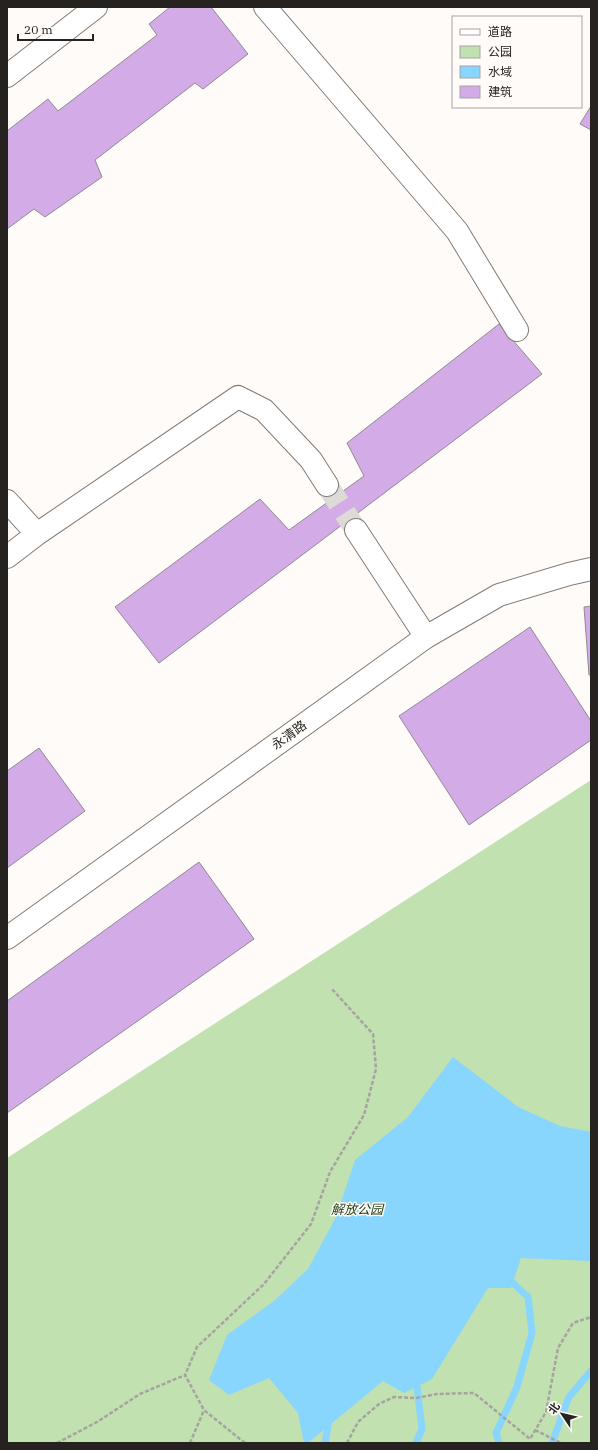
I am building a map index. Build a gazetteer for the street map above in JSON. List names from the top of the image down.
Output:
{
  "streets": {
    "street": ["永清路"]
  },
  "parks": ["解放公园"],
  "legend": [
    "道路",
    "公园",
    "水域",
    "建筑"
  ],
  "scale_bar": "20 m",
  "north": "top left"
}
